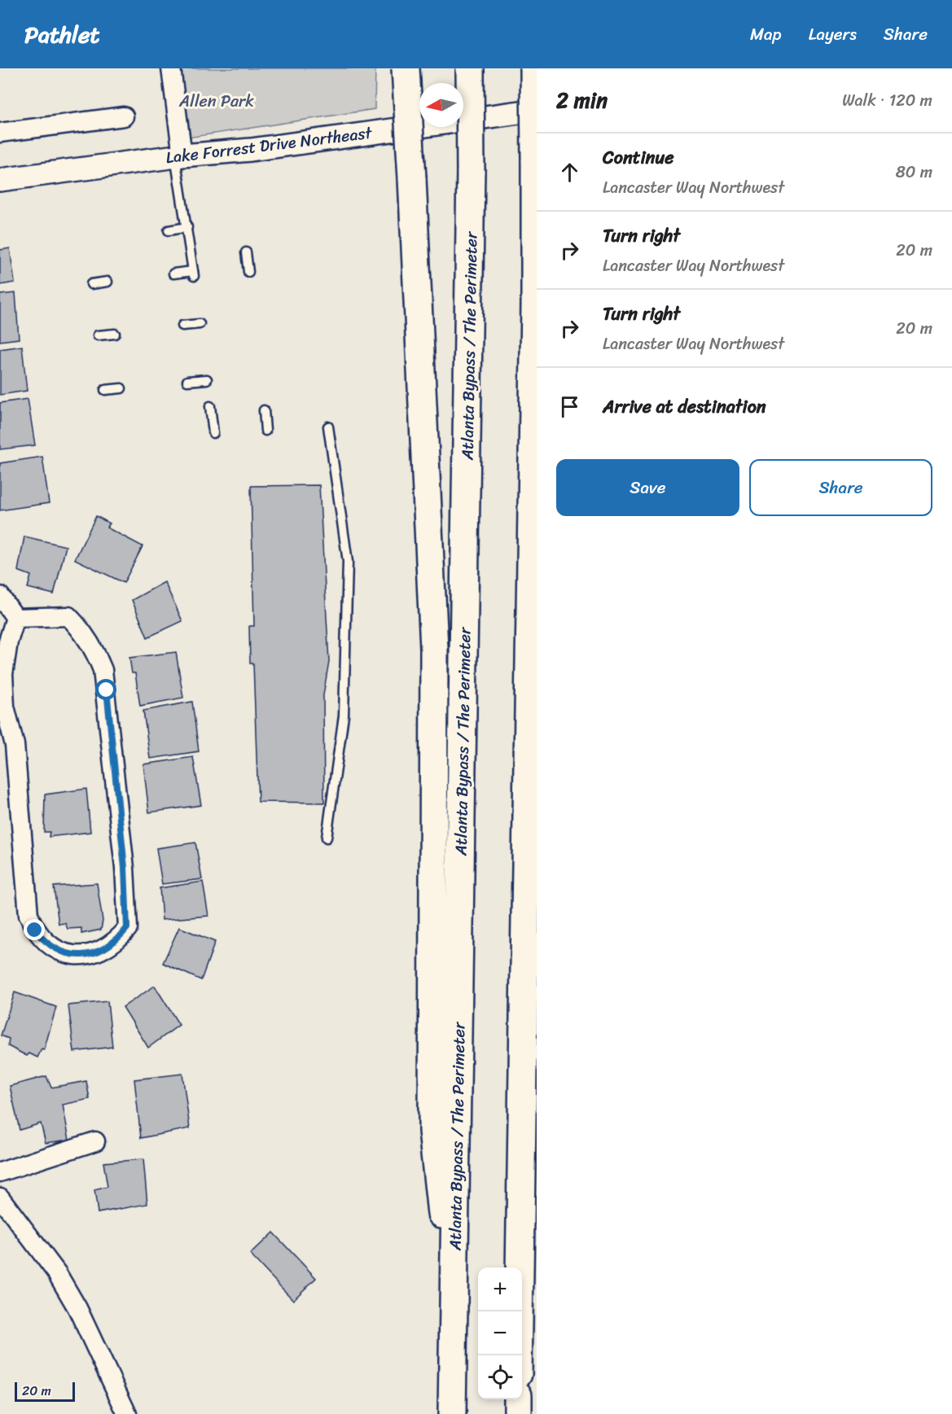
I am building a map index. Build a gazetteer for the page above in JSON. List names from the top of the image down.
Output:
{
  "streets": {
    "highway": ["Atlanta Bypass / The Perimeter"],
    "street": ["Lake Forrest Drive Northeast"]
  },
  "parks": ["Allen Park"],
  "scale_bar": "20 m",
  "north": "left",
  "page": {
    "header": "Pathlet",
    "nav": ["Map", "Layers", "Share"],
    "heading": ["2 min", "Walk · 120 m"],
    "list": [
      ["Continue", "Lancaster Way Northwest", "80 m"],
      ["Turn right", "Lancaster Way Northwest", "20 m"],
      ["Turn right", "Lancaster Way Northwest", "20 m"],
      "Arrive at destination"
    ],
    "buttons": ["Save", "Share"],
    "map_buttons": ["+", "−"],
    "scale": "20 m"
  }
}
